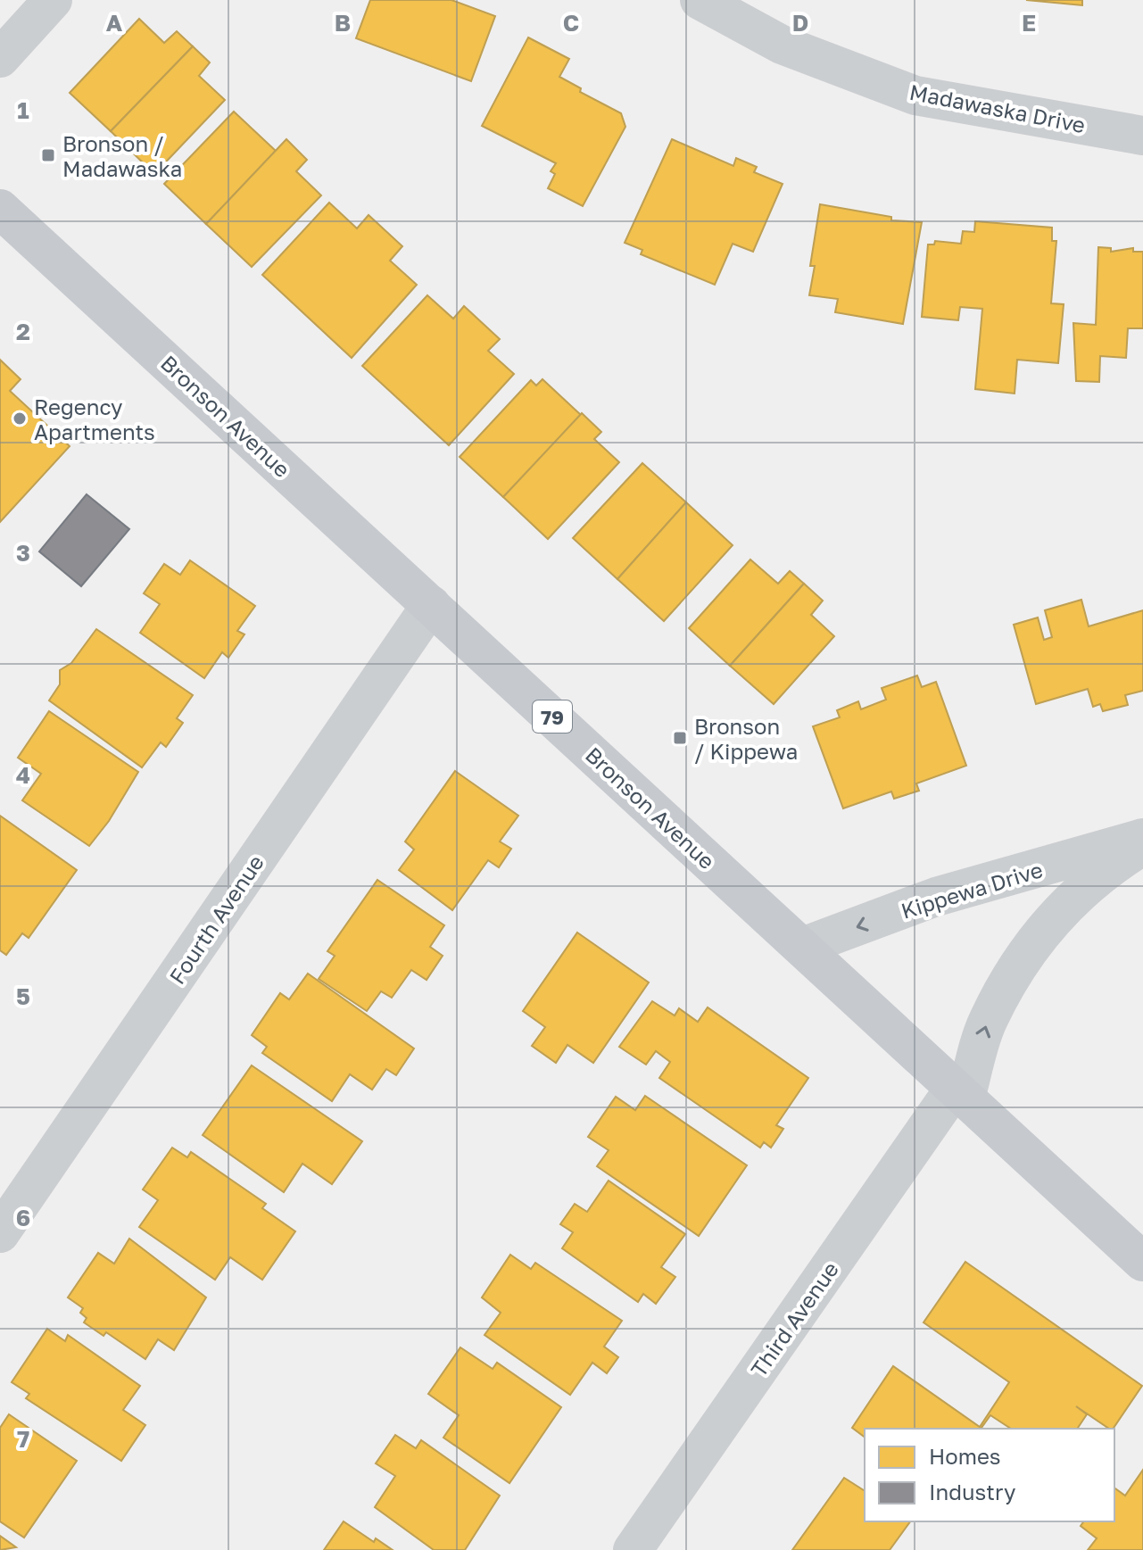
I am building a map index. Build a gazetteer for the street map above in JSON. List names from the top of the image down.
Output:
{
  "streets": {
    "main road": ["Bronson Avenue", "79"],
    "street": [
      "Madawaska Drive",
      "Kippewa Drive",
      "Fourth Avenue",
      "Third Avenue"
    ]
  },
  "crossings": [
    ["Bronson Avenue", "Kippewa Drive"],
    ["Bronson Avenue", "Fourth Avenue"],
    ["Bronson Avenue", "Third Avenue"]
  ],
  "one_way": ["Kippewa Drive"],
  "places": {
    "transit": ["Bronson / Madawaska", "Bronson / Kippewa"],
    "other": ["Regency Apartments"]
  },
  "legend": ["Homes", "Industry"],
  "grid": {
    "columns": [
      "A",
      "B",
      "C",
      "D",
      "E"
    ],
    "rows": [
      "1",
      "2",
      "3",
      "4",
      "5",
      "6",
      "7"
    ]
  }
}
